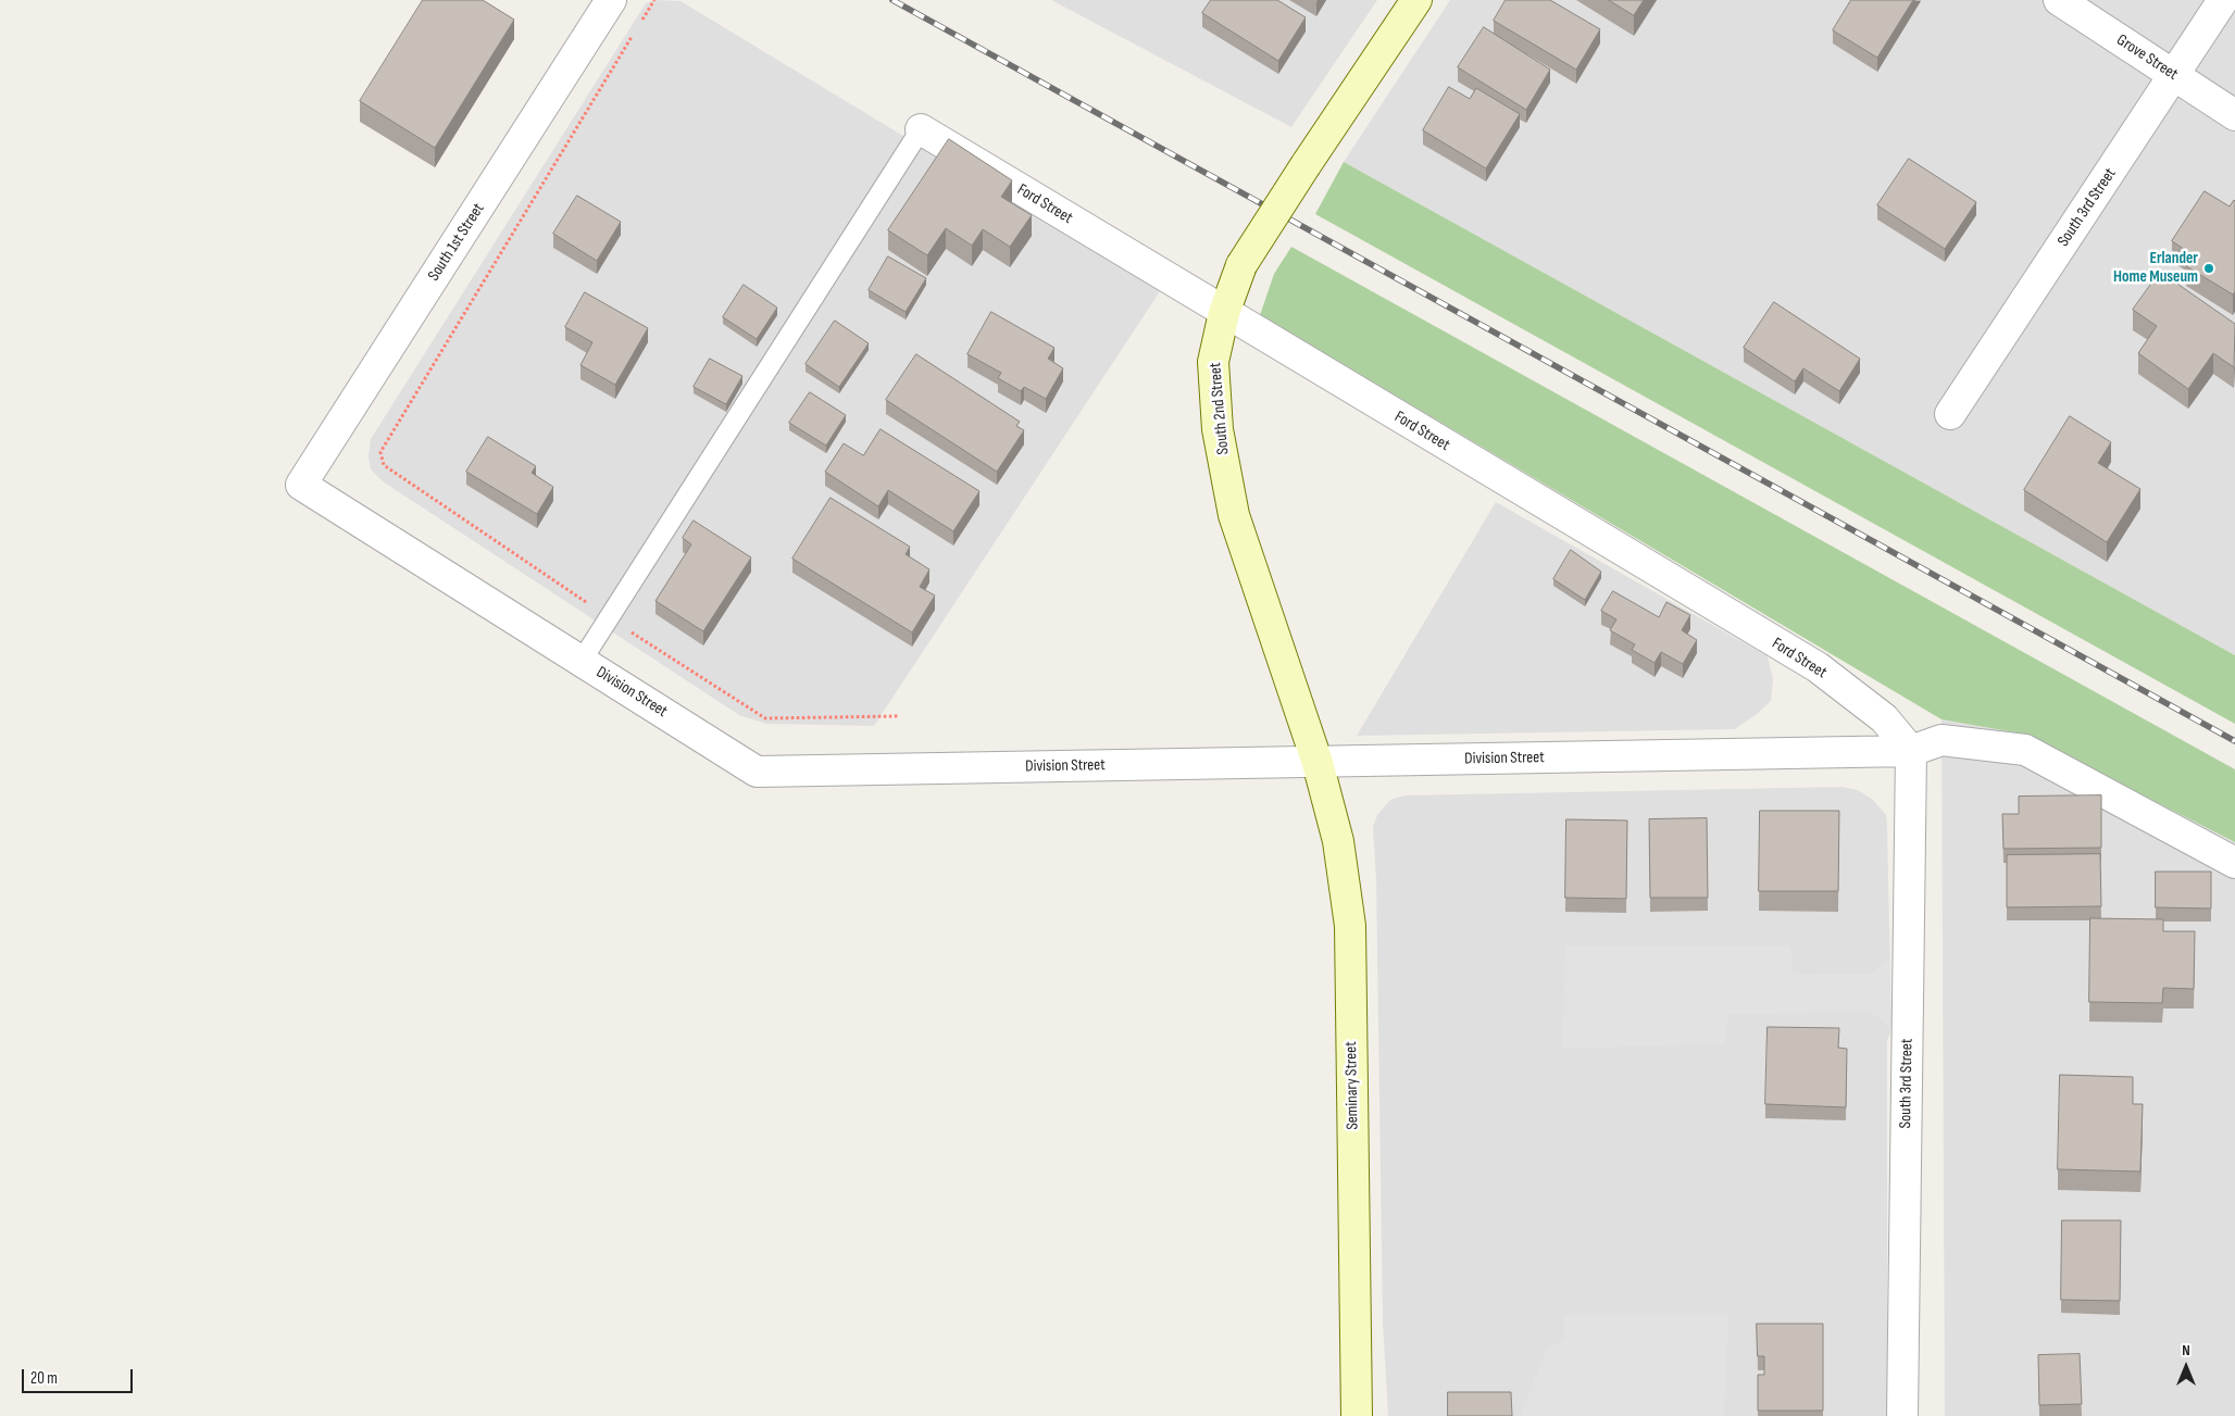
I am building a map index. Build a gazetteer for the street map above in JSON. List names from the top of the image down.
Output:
{
  "streets": {
    "street": [
      "Grove Street",
      "Ford Street",
      "South 3rd Street",
      "South 1st Street",
      "South 2nd Street",
      "Division Street",
      "Seminary Street"
    ]
  },
  "crossings": [
    ["Grove Street", "South 3rd Street"],
    ["Ford Street", "South 3rd Street"],
    ["Ford Street", "South 2nd Street"],
    ["Ford Street", "Division Street"],
    ["South 3rd Street", "Division Street"],
    ["South 1st Street", "Division Street"],
    ["South 2nd Street", "Division Street"],
    ["South 2nd Street", "Seminary Street"],
    ["Division Street", "Seminary Street"]
  ],
  "places": ["Erlander Home Museum"],
  "scale_bar": "20 m",
  "north": "top"
}
